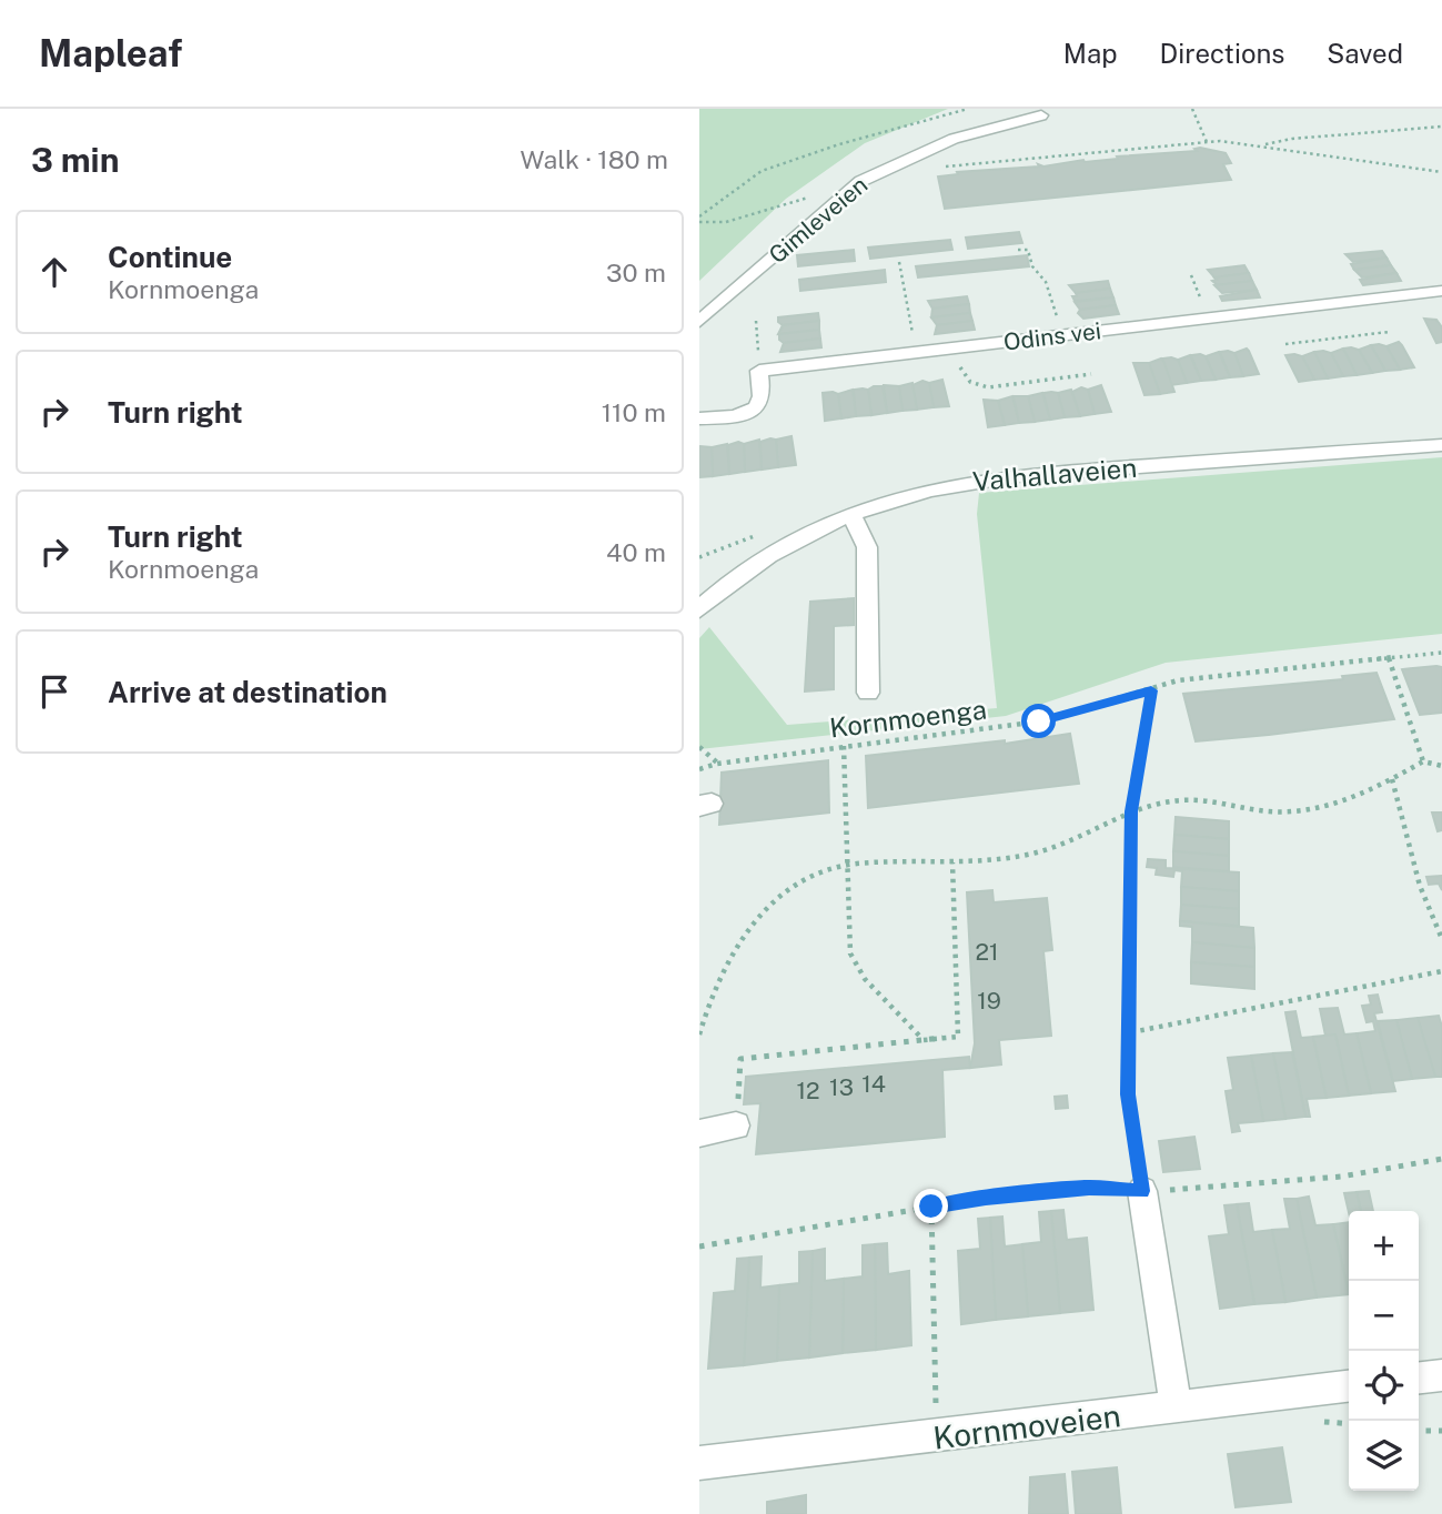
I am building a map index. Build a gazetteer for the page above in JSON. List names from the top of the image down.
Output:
{
  "streets": {
    "street": [
      "Gimleveien",
      "Odins vei",
      "Valhallaveien",
      "Kornmoveien"
    ],
    "path": ["Kornmoenga"]
  },
  "house_numbers": [
    "21",
    "19",
    "14",
    "13",
    "12"
  ],
  "page": {
    "header": "Mapleaf",
    "nav": ["Map", "Directions", "Saved"],
    "heading": ["3 min", "Walk · 180 m"],
    "list": [
      ["Continue", "Kornmoenga", "30 m"],
      ["Turn right", "110 m"],
      ["Turn right", "Kornmoenga", "40 m"],
      "Arrive at destination"
    ],
    "map_buttons": ["+", "−"]
  }
}
